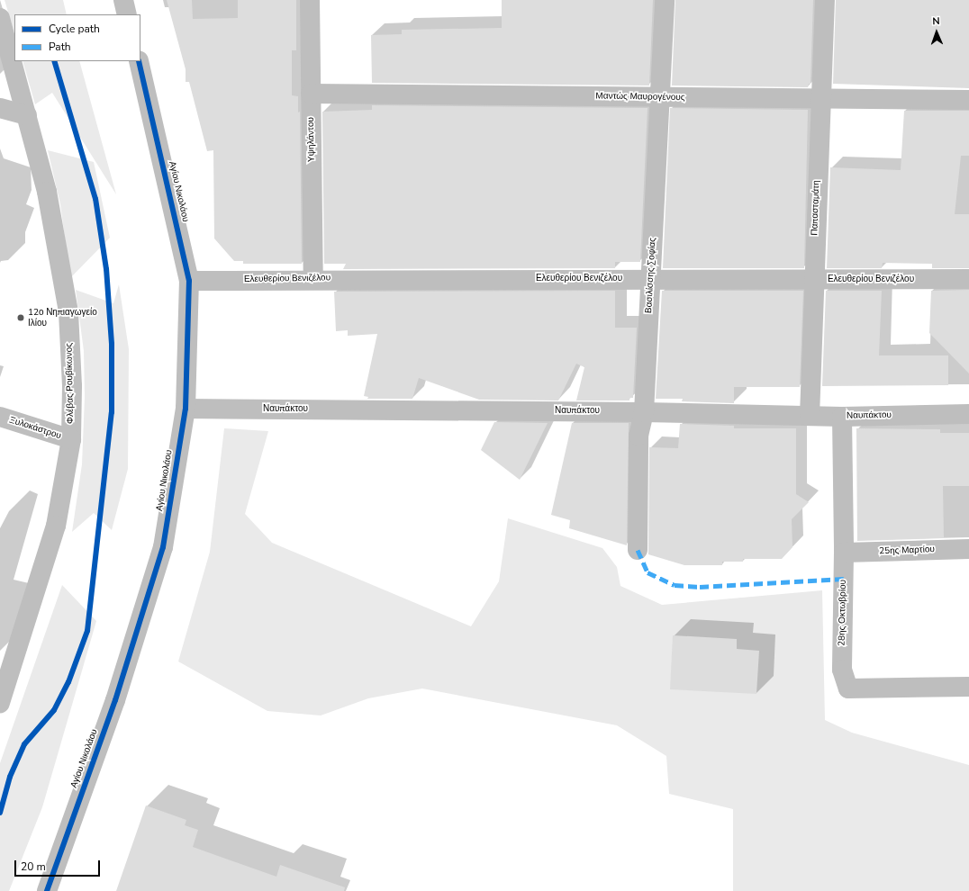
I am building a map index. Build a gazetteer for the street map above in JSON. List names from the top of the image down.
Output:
{
  "streets": {
    "street": [
      "Μαντώς Μαυρογένους",
      "Υψηλάντου",
      "Αγίου Νικολάου",
      "Παπασταμάτη",
      "Βασιλίσσης Σοφίας",
      "Ελευθερίου Βενιζέλου",
      "Φλέβας Ρουβίκωνος",
      "Ναυπάκτου",
      "Ξυλοκάστρου",
      "25ης Μαρτίου",
      "28ης Οκτωβρίου"
    ]
  },
  "crossings": [
    ["Μαντώς Μαυρογένους", "Υψηλάντου"],
    ["Μαντώς Μαυρογένους", "Παπασταμάτη"],
    ["Μαντώς Μαυρογένους", "Βασιλίσσης Σοφίας"],
    ["Υψηλάντου", "Ελευθερίου Βενιζέλου"],
    ["Αγίου Νικολάου", "Ελευθερίου Βενιζέλου"],
    ["Αγίου Νικολάου", "Ναυπάκτου"],
    ["Παπασταμάτη", "Ελευθερίου Βενιζέλου"],
    ["Παπασταμάτη", "Ναυπάκτου"],
    ["Βασιλίσσης Σοφίας", "Ελευθερίου Βενιζέλου"],
    ["Βασιλίσσης Σοφίας", "Ναυπάκτου"],
    ["Φλέβας Ρουβίκωνος", "Ξυλοκάστρου"],
    ["Ναυπάκτου", "28ης Οκτωβρίου"],
    ["25ης Μαρτίου", "28ης Οκτωβρίου"]
  ],
  "places": ["12ο Νηπιαγωγείο Ιλίου"],
  "legend": ["Cycle path", "Path"],
  "scale_bar": "20 m",
  "north": "top"
}
